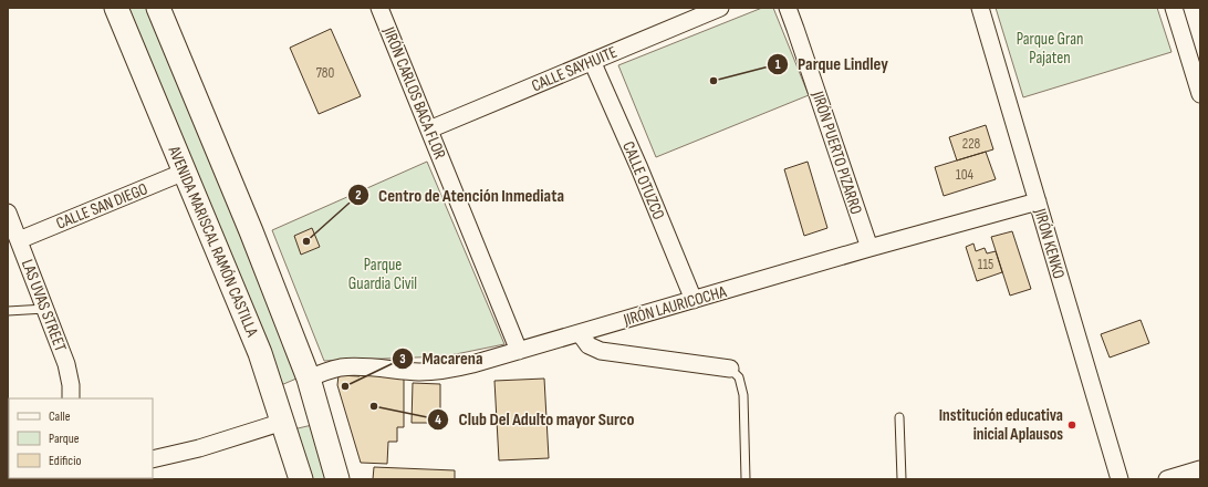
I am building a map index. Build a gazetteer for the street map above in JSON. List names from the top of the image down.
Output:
{
  "streets": {
    "main road": ["AVENIDA MARISCAL RAMÓN CASTILLA"],
    "street": [
      "CALLE SAYHUITE",
      "JIRÓN CARLOS BACA FLOR",
      "JIRÓN PUERTO PIZARRO",
      "CALLE OTUZCO",
      "CALLE SAN DIEGO",
      "JIRÓN KENKO",
      "LAS UVAS STREET",
      "JIRÓN LAURICOCHA"
    ]
  },
  "crossings": [
    ["CALLE SAYHUITE", "JIRÓN CARLOS BACA FLOR"],
    ["CALLE SAYHUITE", "CALLE OTUZCO"],
    ["JIRÓN CARLOS BACA FLOR", "JIRÓN LAURICOCHA"],
    ["JIRÓN PUERTO PIZARRO", "JIRÓN LAURICOCHA"],
    ["CALLE OTUZCO", "JIRÓN LAURICOCHA"],
    ["CALLE SAN DIEGO", "AVENIDA MARISCAL RAMÓN CASTILLA"],
    ["CALLE SAN DIEGO", "LAS UVAS STREET"],
    ["JIRÓN KENKO", "JIRÓN LAURICOCHA"]
  ],
  "parks": ["Parque Gran Pajaten", "Parque Guardia Civil"],
  "places": [
    "Parque Lindley",
    "Centro de Atención Inmediata",
    "Macarena",
    "Club Del Adulto mayor Surco",
    "Institución educativa inicial Aplausos"
  ],
  "house_numbers": [
    "780",
    "228",
    "104",
    "115"
  ],
  "legend": ["Calle", "Parque", "Edificio"]
}
